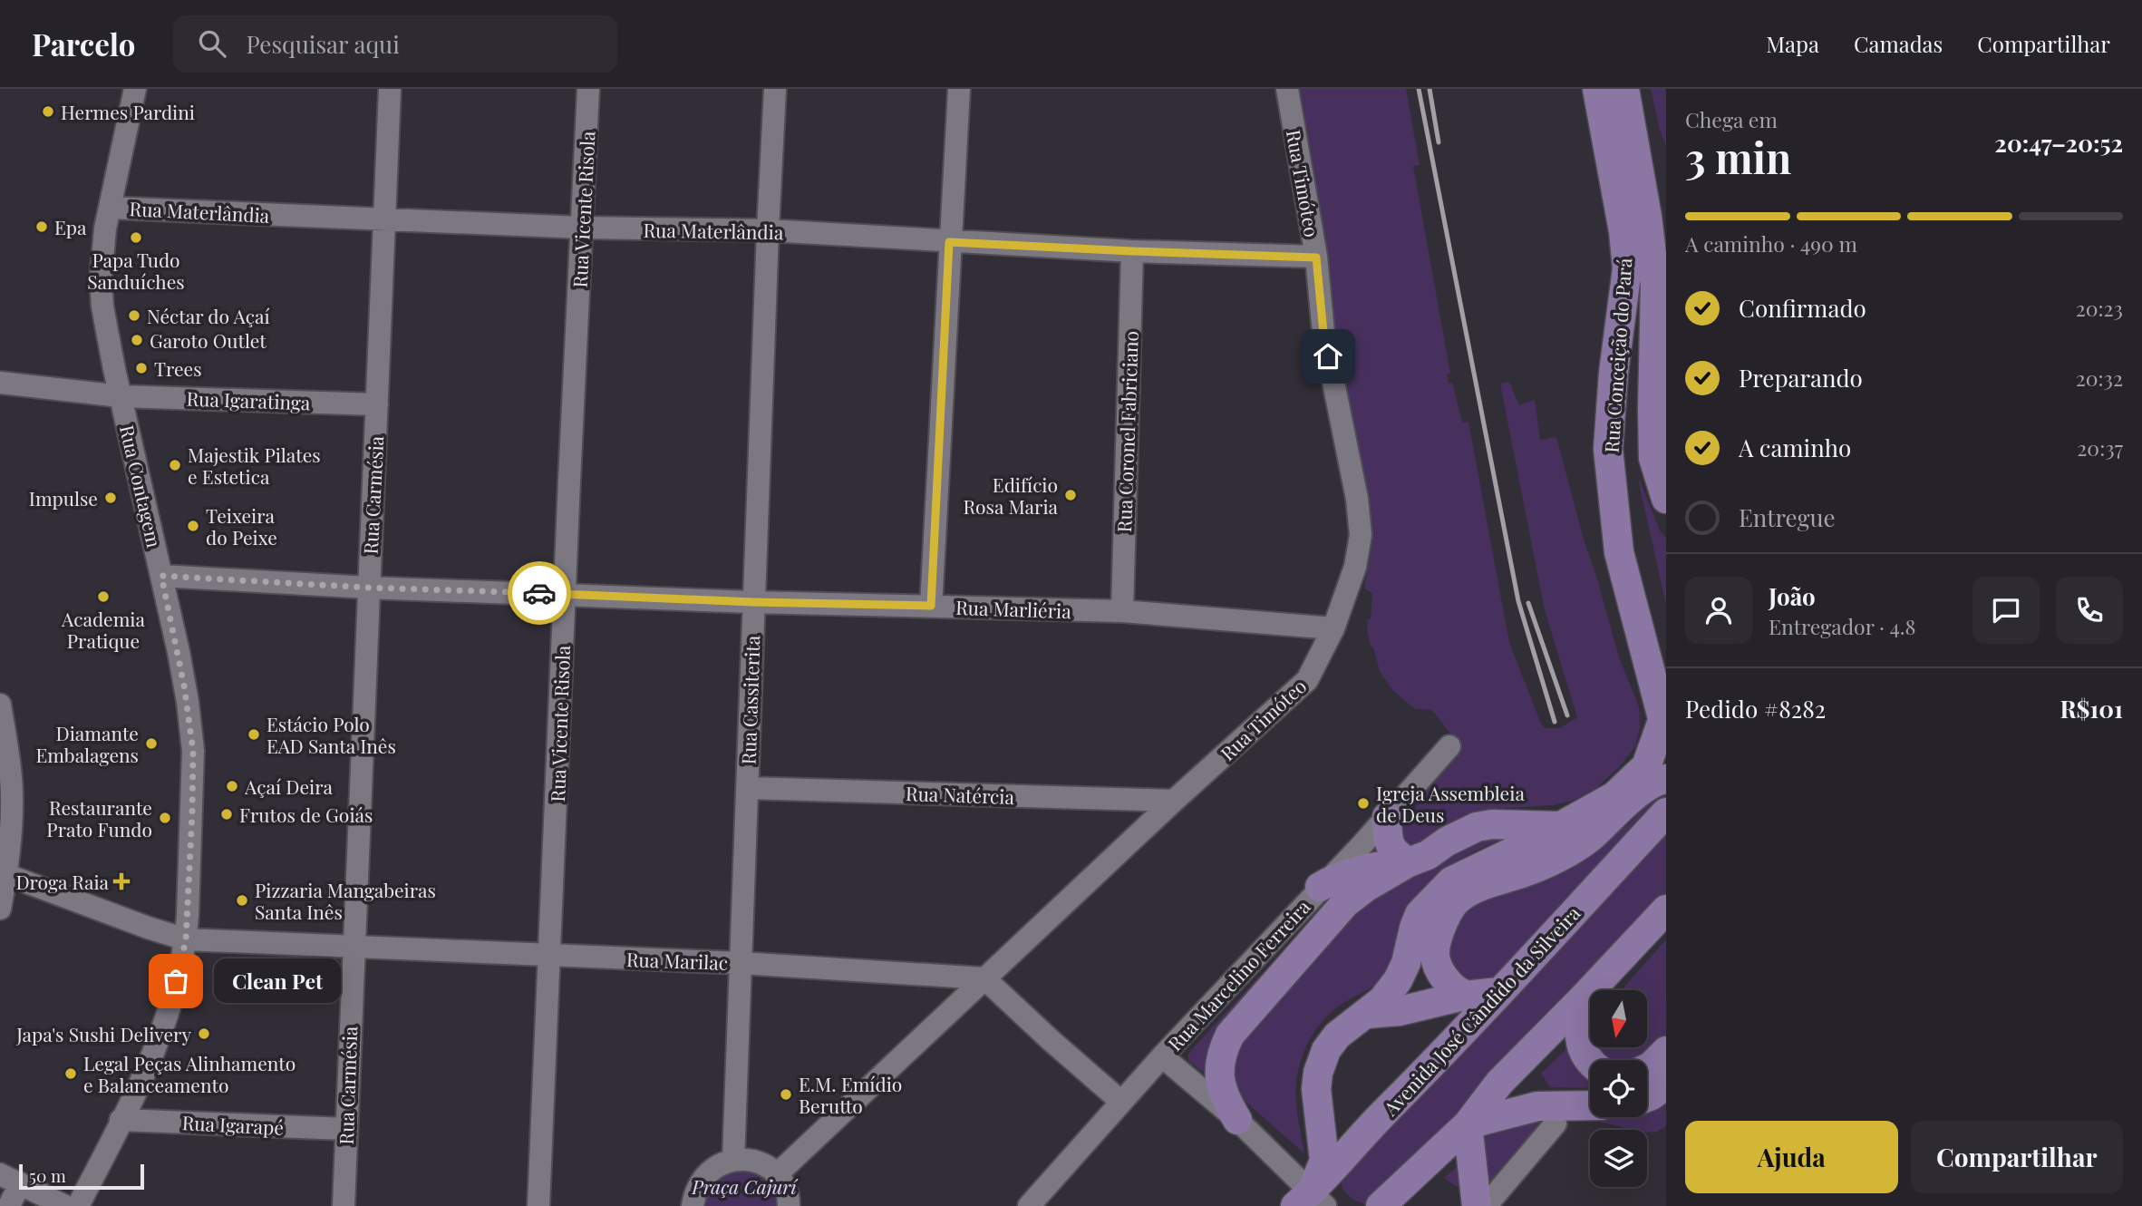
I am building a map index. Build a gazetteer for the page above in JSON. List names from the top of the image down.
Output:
{
  "streets": {
    "main road": ["Rua Conceição do Pará", "Avenida José Cândido da Silveira"],
    "street": [
      "Rua Timóteo",
      "Rua Vicente Risola",
      "Rua Materlândia",
      "Rua Igaratinga",
      "Rua Coronel Fabriciano",
      "Rua Contagem",
      "Rua Carmésia",
      "Rua Marliéria",
      "Rua Cassiterita",
      "Rua Natércia",
      "Rua Marilac",
      "Rua Marcelino Ferreira",
      "Rua Igarapé"
    ]
  },
  "crossings": [
    ["Rua Timóteo", "Rua Materlândia"],
    ["Rua Timóteo", "Rua Marliéria"],
    ["Rua Timóteo", "Rua Natércia"],
    ["Rua Timóteo", "Rua Marilac"],
    ["Rua Vicente Risola", "Rua Materlândia"],
    ["Rua Vicente Risola", "Rua Marliéria"],
    ["Rua Vicente Risola", "Rua Marilac"],
    ["Rua Materlândia", "Rua Coronel Fabriciano"],
    ["Rua Materlândia", "Rua Contagem"],
    ["Rua Materlândia", "Rua Carmésia"],
    ["Rua Materlândia", "Rua Cassiterita"],
    ["Rua Igaratinga", "Rua Contagem"],
    ["Rua Igaratinga", "Rua Carmésia"],
    ["Rua Coronel Fabriciano", "Rua Marliéria"],
    ["Rua Contagem", "Rua Marliéria"],
    ["Rua Contagem", "Rua Marilac"],
    ["Rua Contagem", "Rua Igarapé"],
    ["Rua Carmésia", "Rua Marliéria"],
    ["Rua Carmésia", "Rua Marilac"],
    ["Rua Carmésia", "Rua Igarapé"],
    ["Rua Marliéria", "Rua Cassiterita"],
    ["Rua Cassiterita", "Rua Natércia"],
    ["Rua Cassiterita", "Rua Marilac"]
  ],
  "parks": ["Praça Cajurí"],
  "places": {
    "other": [
      "Hermes Pardini",
      "Epa",
      "Papa Tudo Sanduíches",
      "Néctar do Açaí",
      "Garoto Outlet",
      "Trees",
      "Majestik Pilates e Estetica",
      "Edifício Rosa Maria",
      "Impulse",
      "Teixeira do Peixe",
      "Academia Pratique",
      "Estácio Polo EAD Santa Inês",
      "Diamante Embalagens",
      "Açaí Deira",
      "Igreja Assembleia de Deus",
      "Frutos de Goiás",
      "Restaurante Prato Fundo",
      "Pizzaria Mangabeiras Santa Inês",
      "Clean Pet",
      "Japa's Sushi Delivery",
      "Legal Peças Alinhamento e Balanceamento",
      "E.M. Emídio Berutto"
    ],
    "health": ["Droga Raia"]
  },
  "scale_bar": "50 m",
  "north": "bottom",
  "page": {
    "header": "Parcelo",
    "search": "Pesquisar aqui",
    "nav": ["Mapa", "Camadas", "Compartilhar"],
    "heading": ["3 min", "Chega em", "20:47–20:52"],
    "panel": [
      "João",
      "Entregador · 4.8",
      "Pedido #8282",
      "R$101"
    ],
    "bar": "A caminho · 490 m",
    "list": [
      ["Confirmado", "20:23"],
      ["Preparando", "20:32"],
      ["A caminho", "20:37"],
      "Entregue"
    ],
    "bubble": "Clean Pet",
    "buttons": ["Ajuda", "Compartilhar"],
    "scale": "50 m"
  }
}
